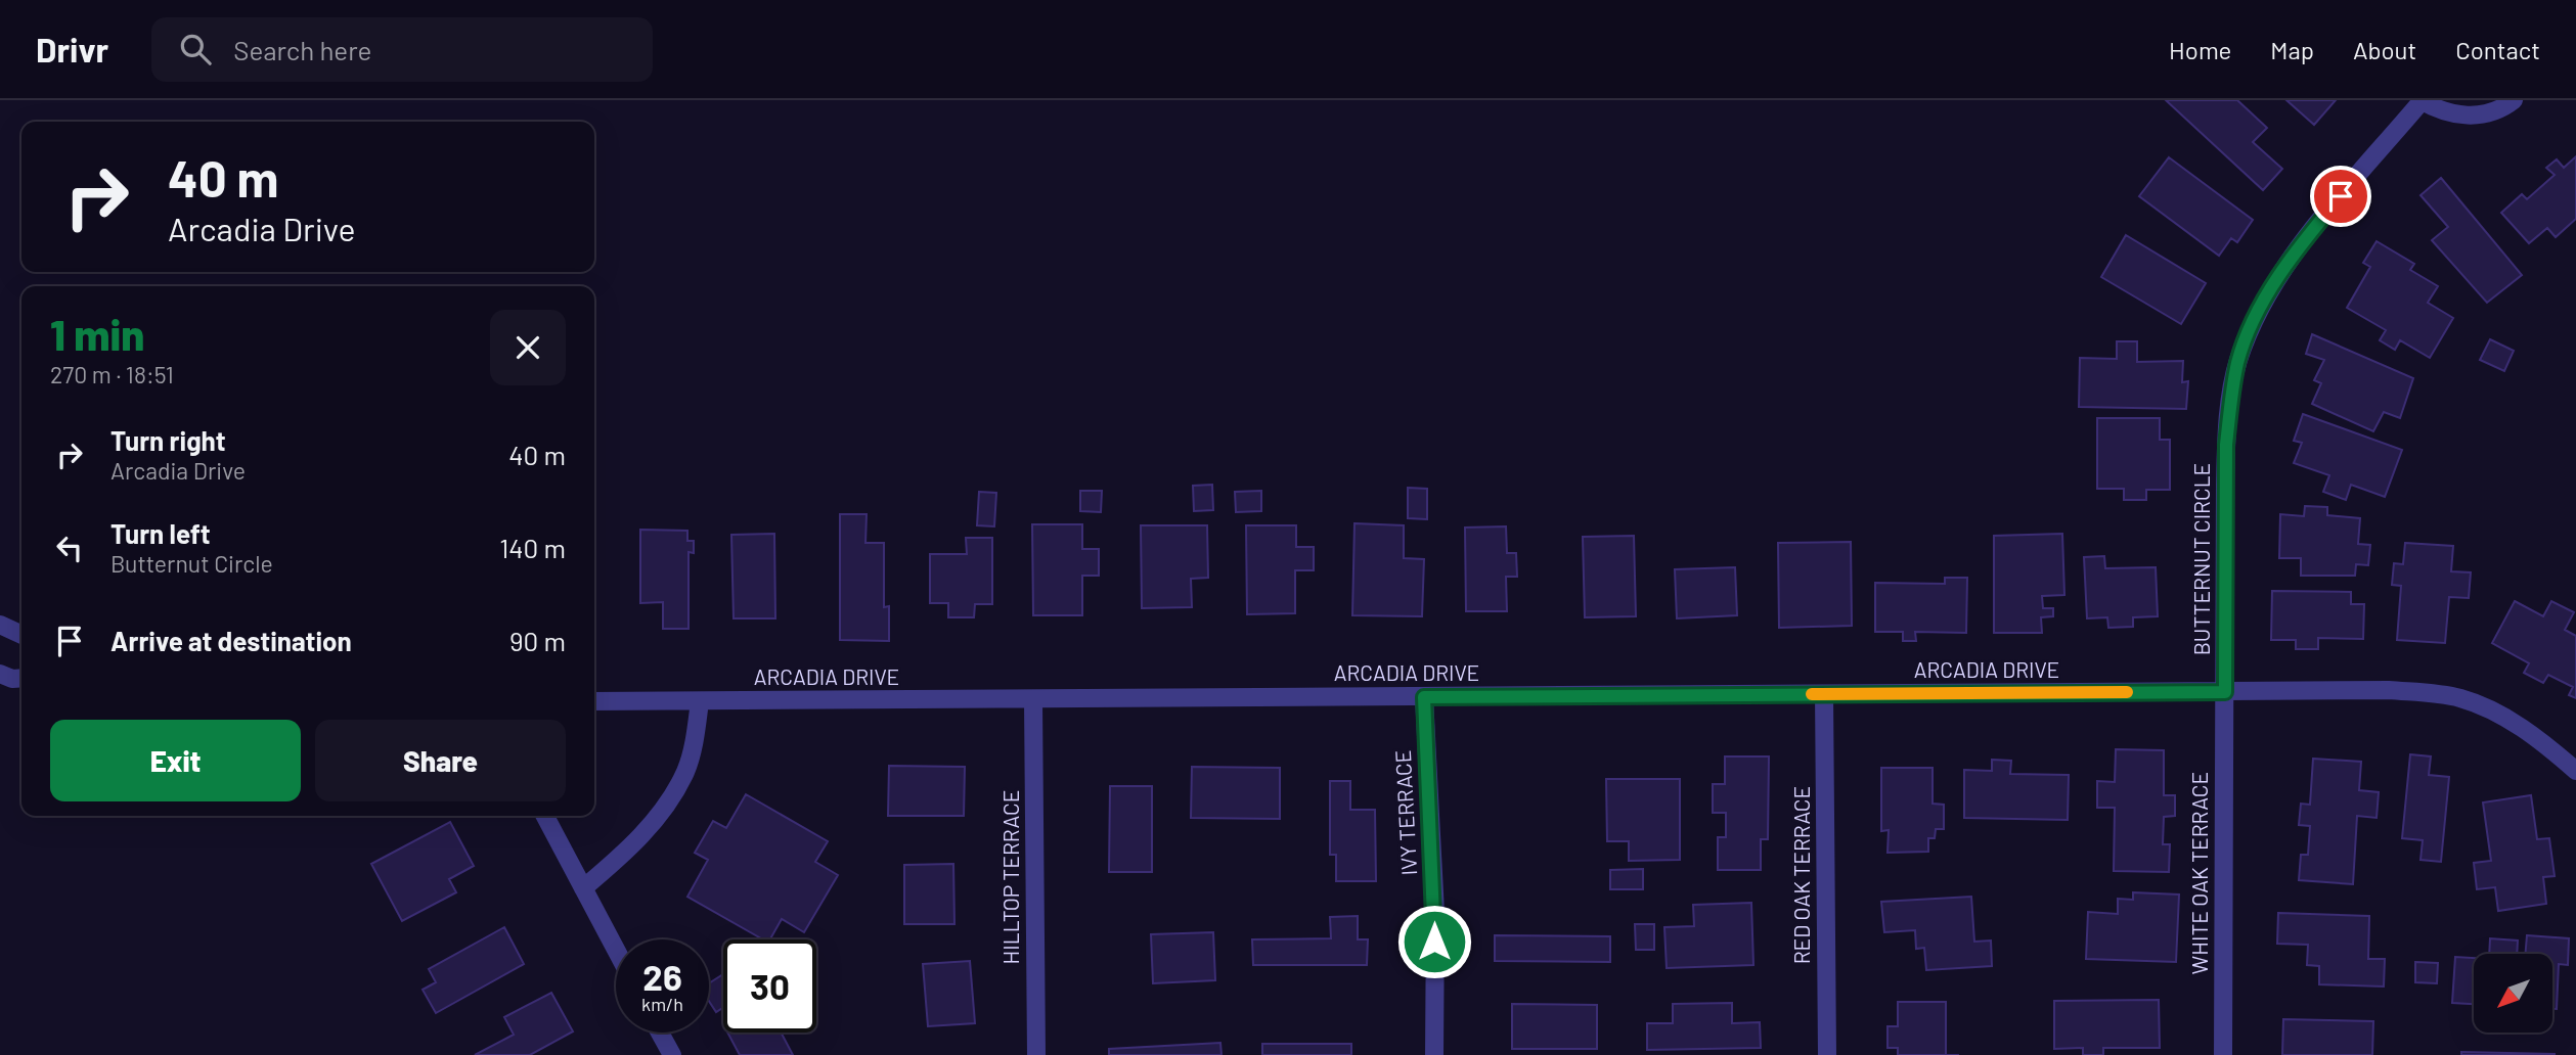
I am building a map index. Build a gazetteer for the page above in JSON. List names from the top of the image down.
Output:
{
  "streets": {
    "street": [
      "BUTTERNUT CIRCLE",
      "ARCADIA DRIVE",
      "IVY TERRACE",
      "WHITE OAK TERRACE",
      "RED OAK TERRACE",
      "HILLTOP TERRACE"
    ]
  },
  "crossings": [
    ["BUTTERNUT CIRCLE", "ARCADIA DRIVE"],
    ["BUTTERNUT CIRCLE", "WHITE OAK TERRACE"],
    ["ARCADIA DRIVE", "IVY TERRACE"],
    ["ARCADIA DRIVE", "WHITE OAK TERRACE"],
    ["ARCADIA DRIVE", "RED OAK TERRACE"],
    ["ARCADIA DRIVE", "HILLTOP TERRACE"]
  ],
  "north": "bottom left",
  "page": {
    "header": "Drivr",
    "search": "Search here",
    "nav": [
      "Home",
      "Map",
      "About",
      "Contact"
    ],
    "turn": ["40 m", "Arcadia Drive"],
    "heading": ["1 min", "270 m · 18:51"],
    "list": [
      {
        "name": "Turn right",
        "note": "Arcadia Drive",
        "value": "40 m"
      },
      {
        "name": "Turn left",
        "note": "Butternut Circle",
        "value": "140 m"
      },
      {
        "name": "Arrive at destination",
        "value": "90 m"
      }
    ],
    "buttons": ["Exit", "Share"],
    "speed": "26 km/h",
    "limit": "30"
  }
}
